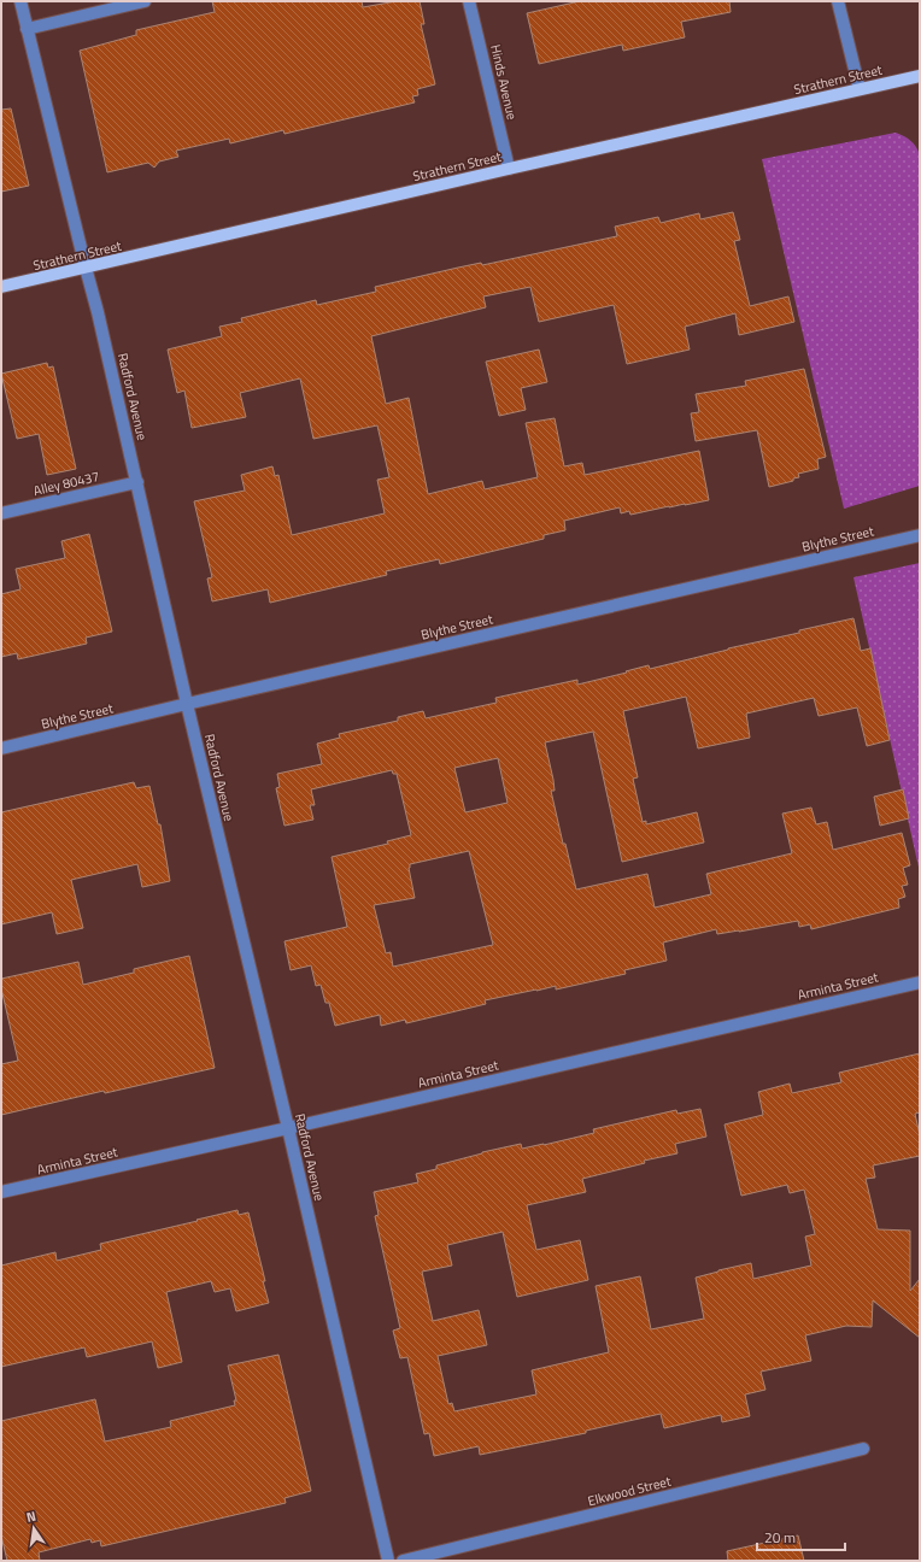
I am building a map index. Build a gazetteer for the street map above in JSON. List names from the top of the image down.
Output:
{
  "streets": {
    "main road": ["Strathern Street"],
    "street": [
      "Hinds Avenue",
      "Radford Avenue",
      "Alley 80437",
      "Blythe Street",
      "Arminta Street",
      "Elkwood Street"
    ]
  },
  "crossings": [
    ["Strathern Street", "Hinds Avenue"],
    ["Strathern Street", "Radford Avenue"],
    ["Radford Avenue", "Alley 80437"],
    ["Radford Avenue", "Blythe Street"],
    ["Radford Avenue", "Arminta Street"]
  ],
  "scale_bar": "20 m",
  "north": "top"
}
